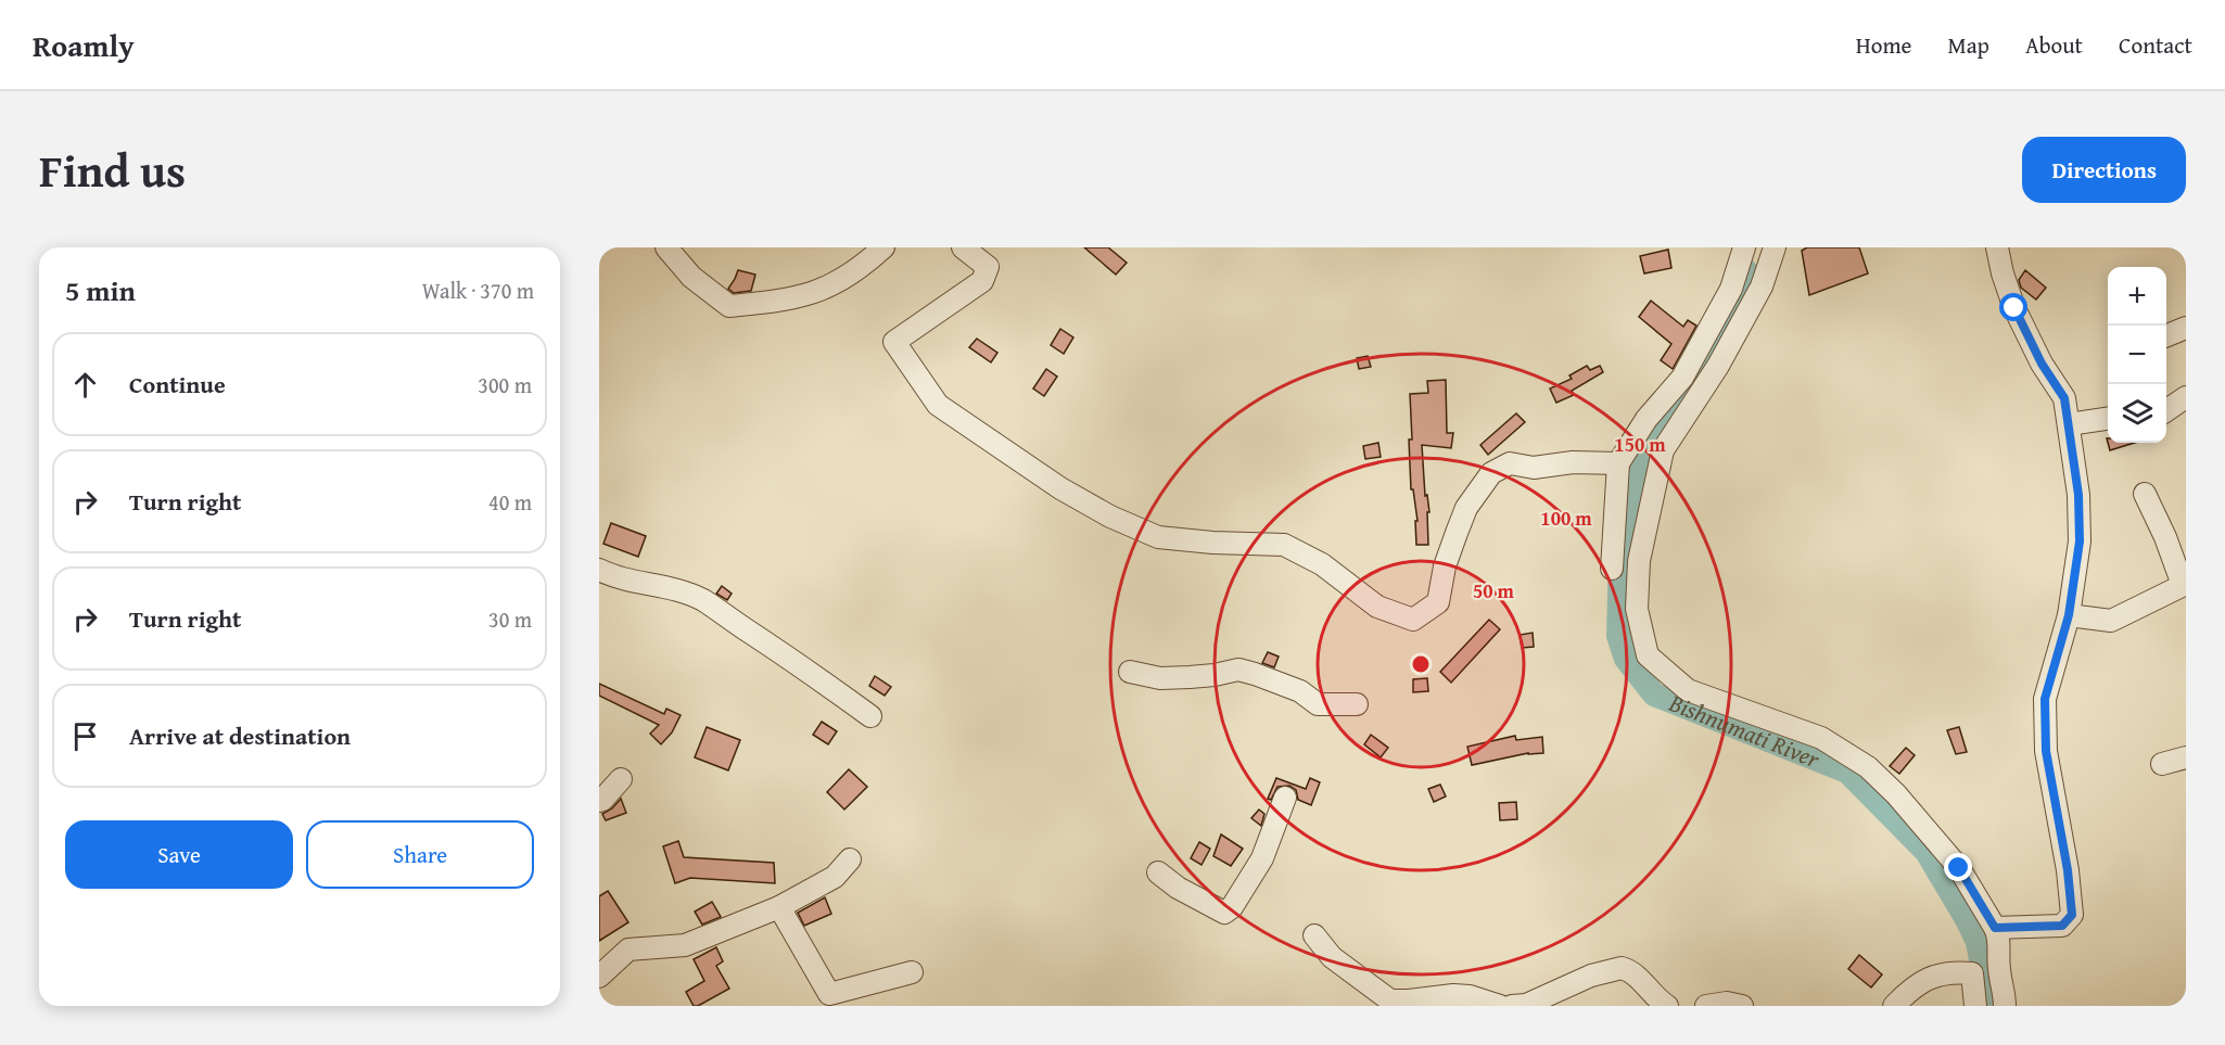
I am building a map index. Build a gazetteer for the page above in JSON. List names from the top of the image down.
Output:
{
  "water": ["Bishnumati River"],
  "page": {
    "header": "Roamly",
    "nav": [
      "Home",
      "Map",
      "About",
      "Contact"
    ],
    "title": "Find us",
    "buttons": [
      "Directions",
      ["Save", "Share"]
    ],
    "heading": ["5 min", "Walk · 370 m"],
    "map_buttons": ["+", "−"],
    "list": [
      ["Continue", "300 m"],
      ["Turn right", "40 m"],
      ["Turn right", "30 m"],
      "Arrive at destination"
    ]
  },
  "rings": ["150 m", "100 m", "50 m"]
}
